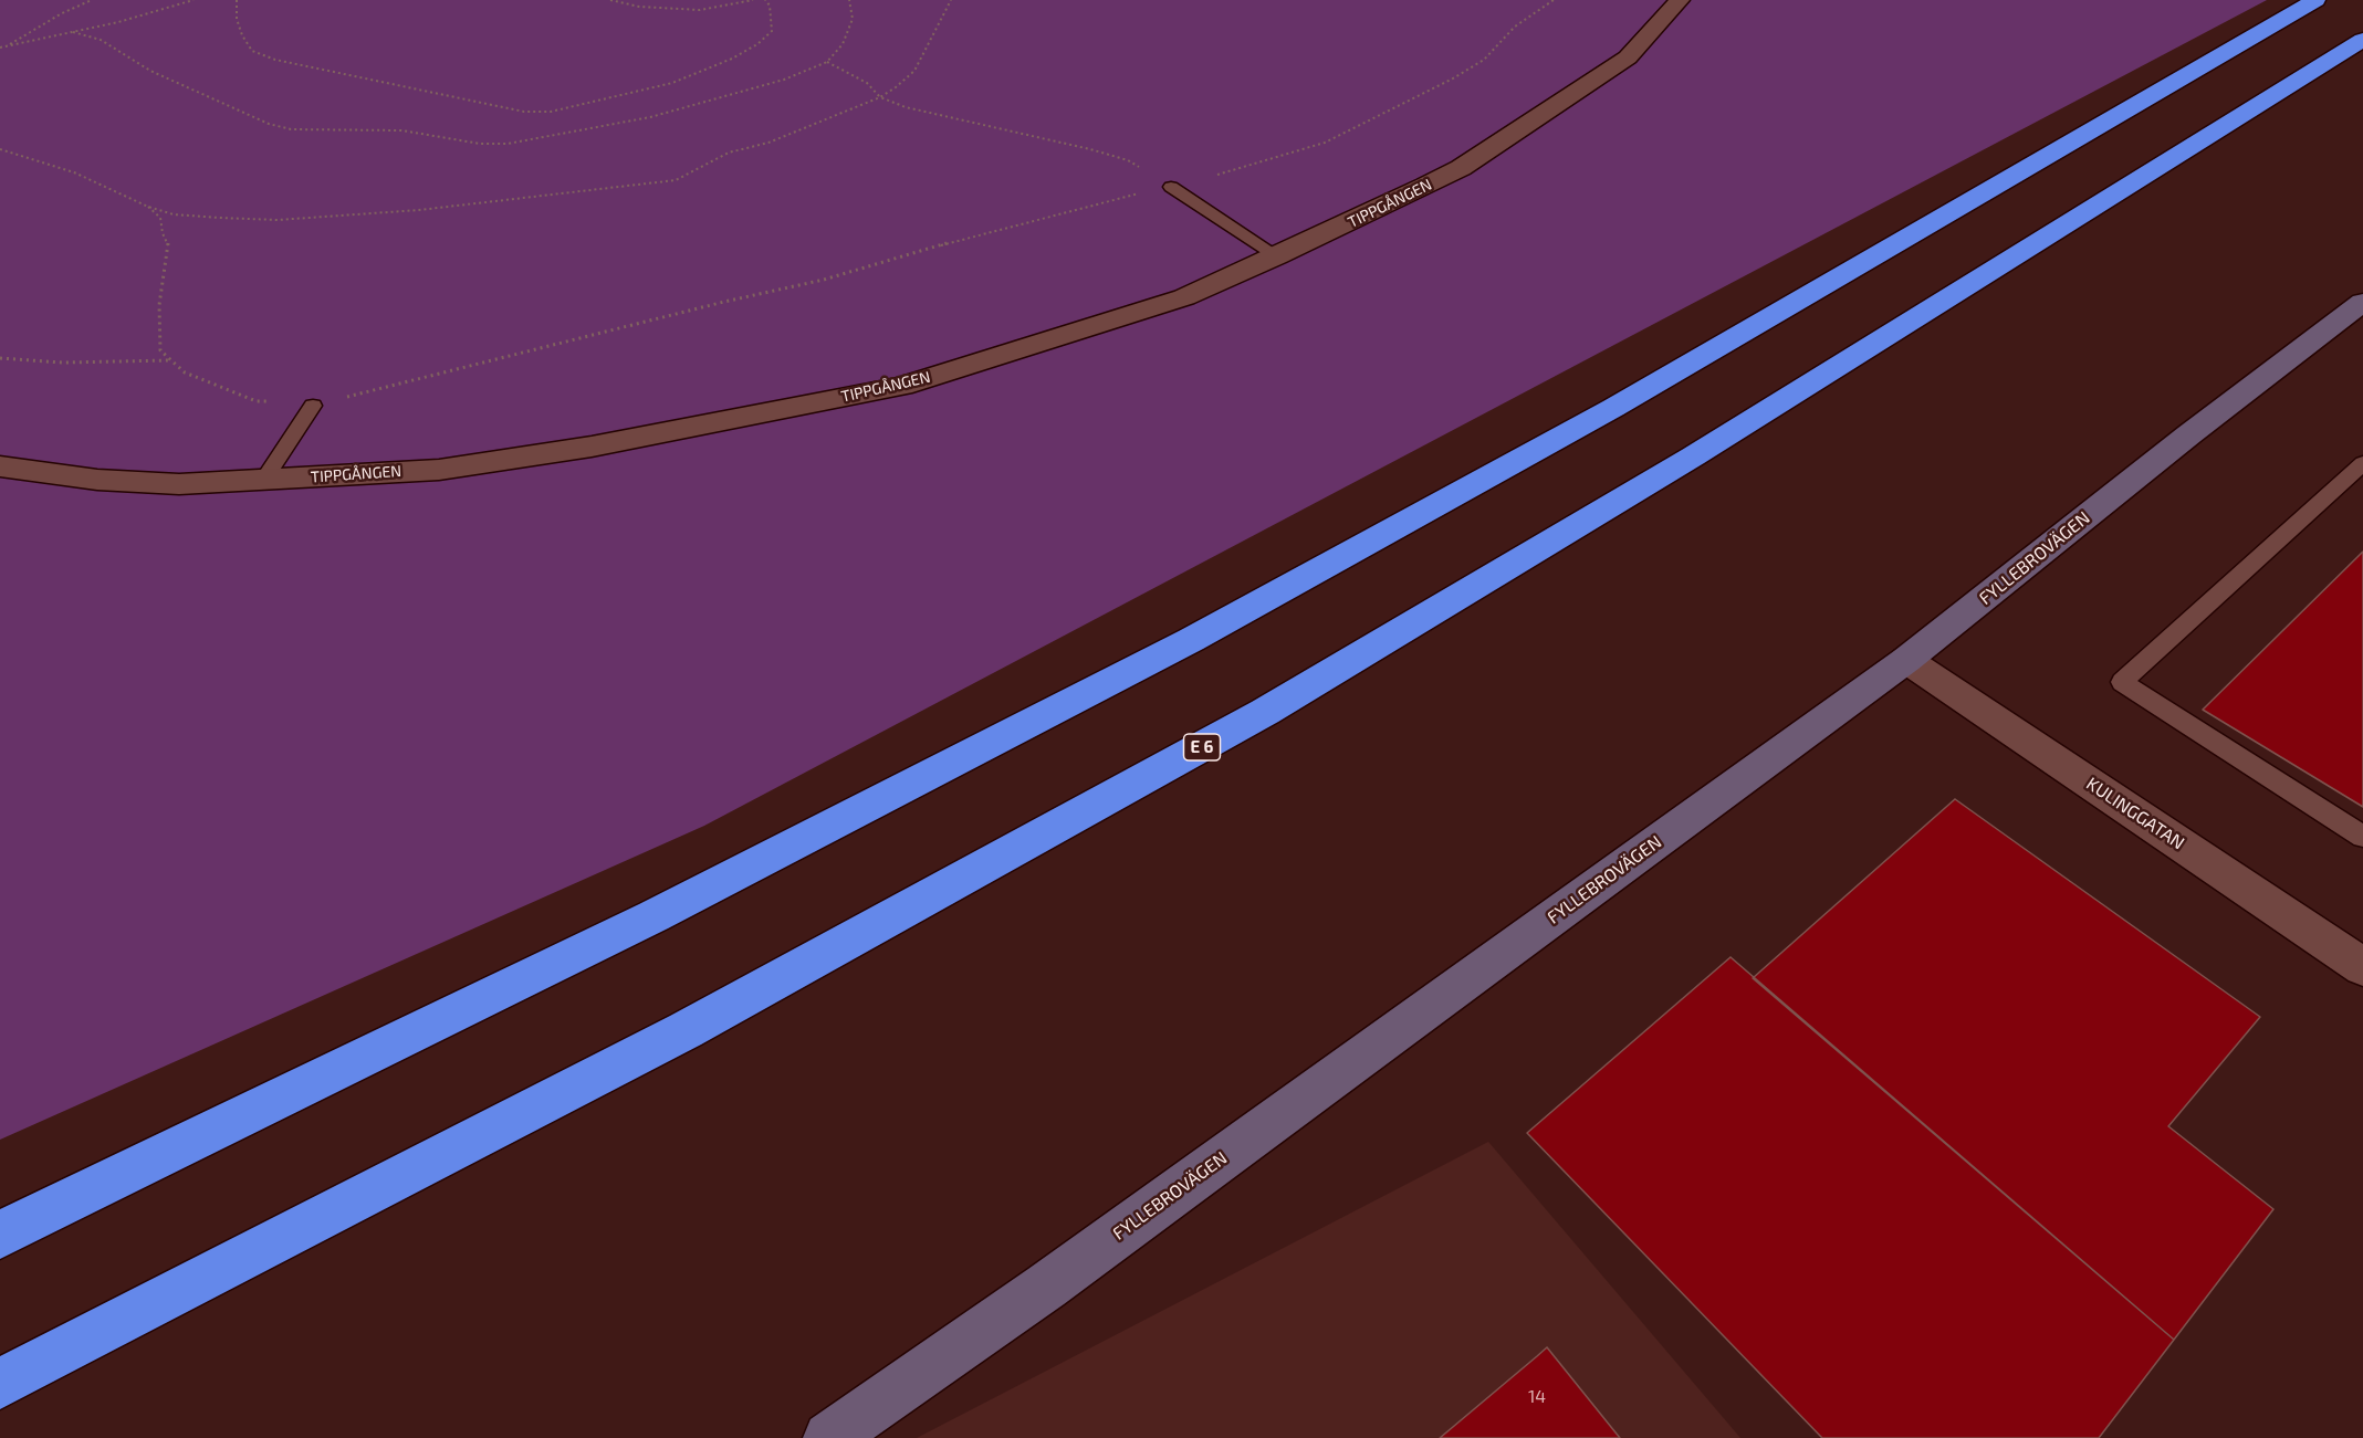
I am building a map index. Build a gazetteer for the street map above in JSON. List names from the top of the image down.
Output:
{
  "streets": {
    "highway": ["E 6"],
    "street": ["TIPPGÅNGEN", "FYLLEBROVÄGEN", "KULINGGATAN"]
  },
  "crossings": [
    ["FYLLEBROVÄGEN", "KULINGGATAN"]
  ],
  "house_numbers": ["14"]
}
